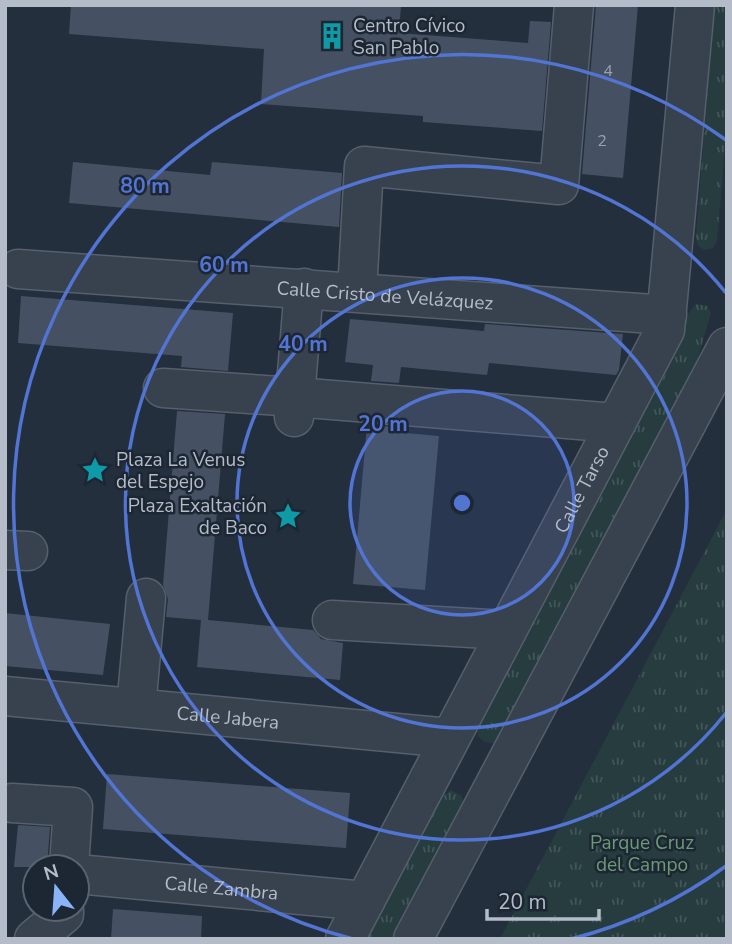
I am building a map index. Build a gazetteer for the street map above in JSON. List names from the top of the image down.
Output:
{
  "streets": {
    "street": [
      "Calle Cristo de Velázquez",
      "Calle Tarso",
      "Calle Jabera",
      "Calle Zambra"
    ]
  },
  "crossings": [
    ["Calle Cristo de Velázquez", "Calle Tarso"],
    ["Calle Tarso", "Calle Jabera"],
    ["Calle Tarso", "Calle Zambra"]
  ],
  "parks": ["Parque Cruz del Campo"],
  "places": {
    "building": ["Centro Cívico San Pablo"],
    "place": ["Plaza La Venus del Espejo", "Plaza Exaltación de Baco"]
  },
  "house_numbers": ["4", "2"],
  "scale_bar": "20 m",
  "north": "top",
  "rings": [
    "80 m",
    "60 m",
    "40 m",
    "20 m"
  ]
}
